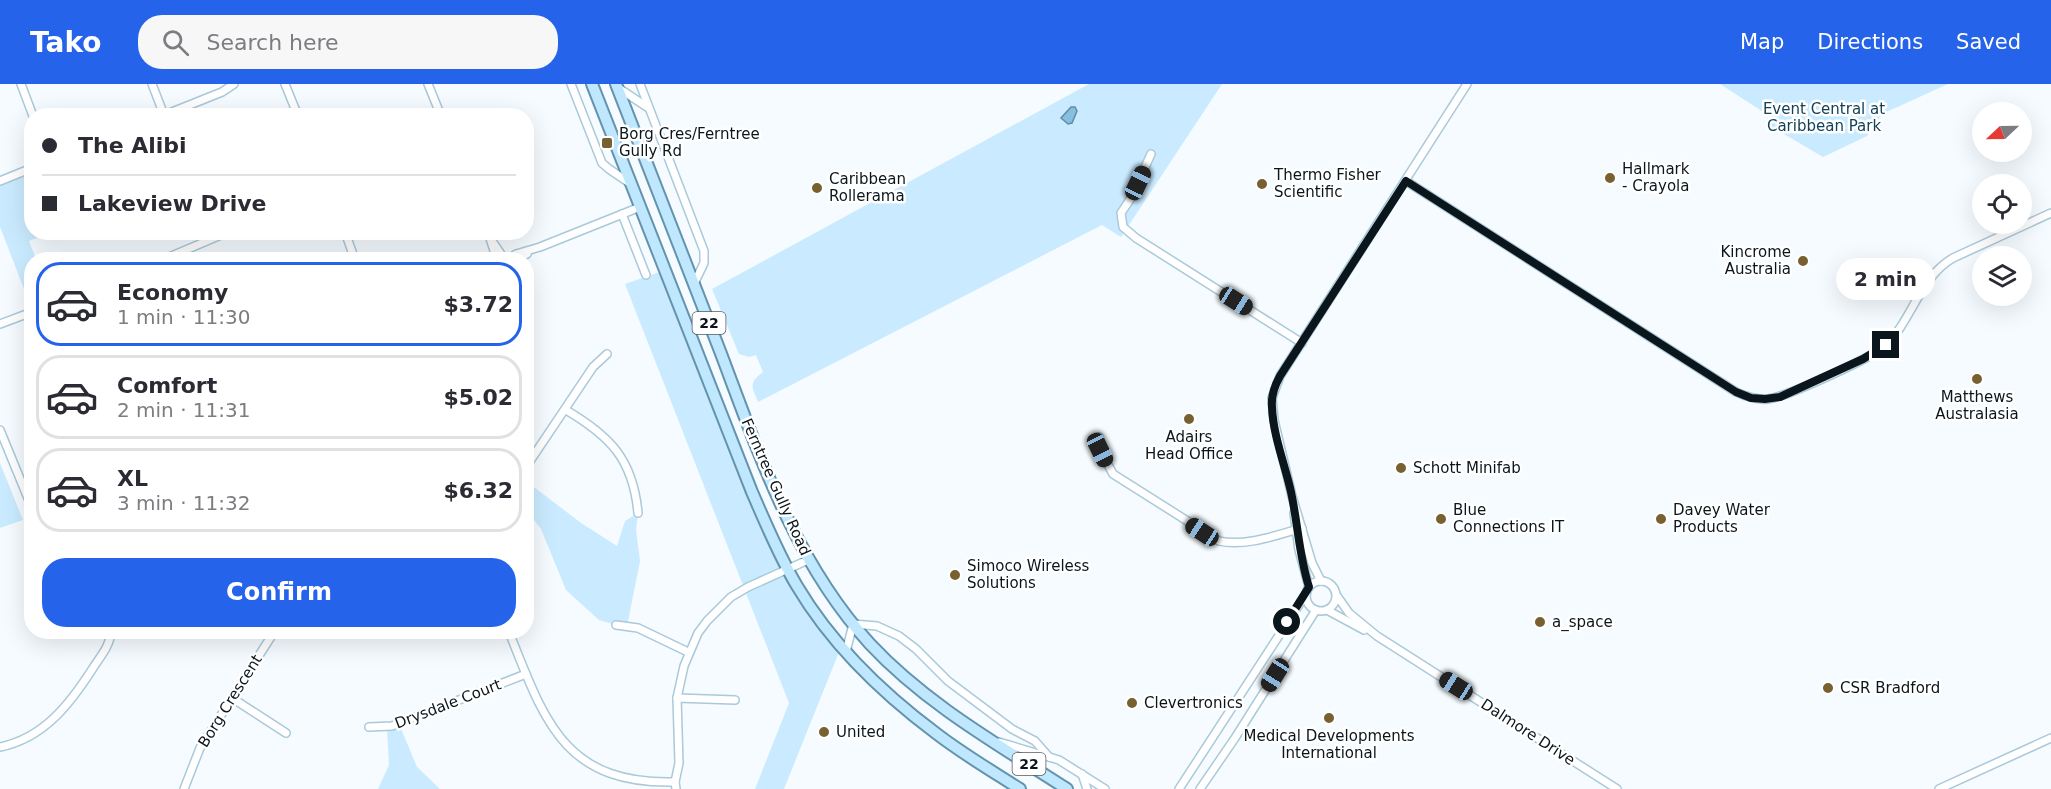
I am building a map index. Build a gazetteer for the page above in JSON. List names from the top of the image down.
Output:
{
  "streets": {
    "main road": ["22", "Ferntree Gully Road"],
    "street": ["Borg Crescent", "Drysdale Court", "Dalmore Drive"]
  },
  "parks": ["Event Central at Caribbean Park"],
  "places": {
    "transit": ["Borg Cres/Ferntree Gully Rd"],
    "other": [
      "Hallmark - Crayola",
      "Thermo Fisher Scientific",
      "Caribbean Rollerama",
      "Kincrome Australia",
      "Matthews Australasia",
      "Adairs Head Office",
      "Schott Minifab",
      "Blue Connections IT",
      "Davey Water Products",
      "Simoco Wireless Solutions",
      "a_space",
      "CSR Bradford",
      "Clevertronics",
      "Medical Developments International",
      "United"
    ]
  },
  "north": "left",
  "page": {
    "header": "Tako",
    "search": "Search here",
    "nav": ["Map", "Directions", "Saved"],
    "banner": ["The Alibi", "Lakeview Drive"],
    "bubble": "2 min",
    "list": [
      {
        "name": "Economy",
        "note": "1 min · 11:30",
        "value": "$3.72"
      },
      {
        "name": "Comfort",
        "note": "2 min · 11:31",
        "value": "$5.02"
      },
      {
        "name": "XL",
        "note": "3 min · 11:32",
        "value": "$6.32"
      }
    ],
    "buttons": "Confirm"
  }
}
